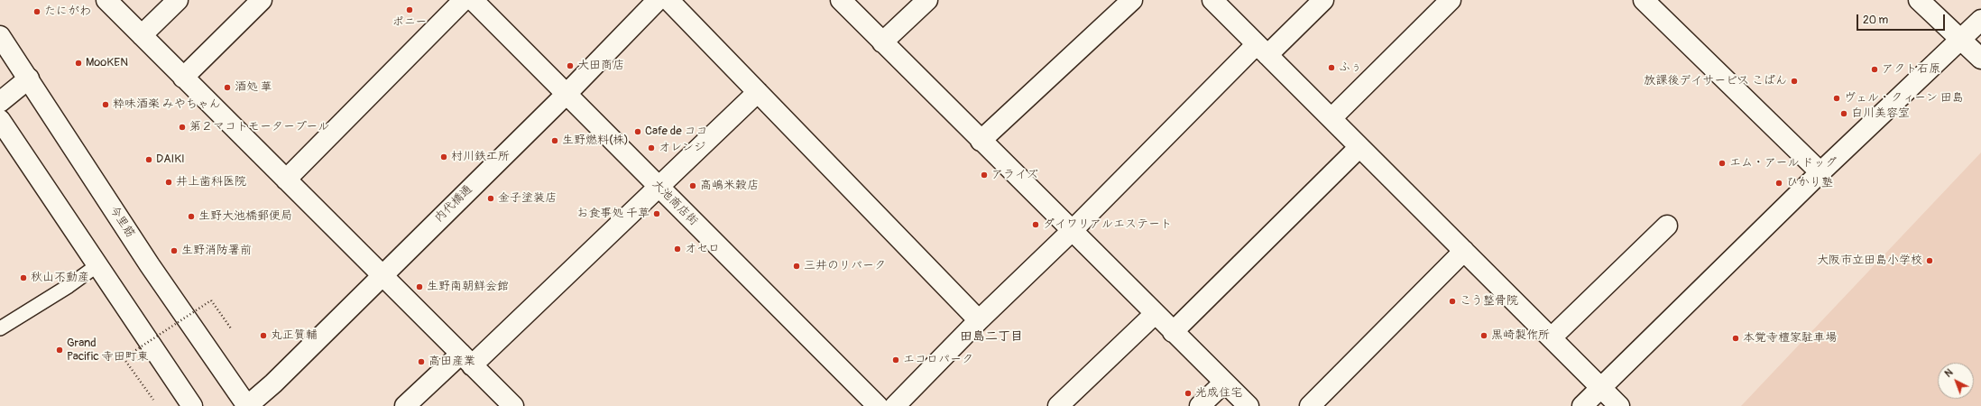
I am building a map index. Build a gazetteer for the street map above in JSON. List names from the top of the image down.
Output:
{
  "streets": {
    "street": ["大池商店街", "内代橋通", "今里筋"]
  },
  "crossings": [
    ["大池商店街", "内代橋通"],
    ["内代橋通", "今里筋"]
  ],
  "districts": ["田島二丁目"],
  "places": [
    "ポニー",
    "たにがわ",
    "MooKEN",
    "大田商店",
    "ふぅ",
    "アクト石原",
    "放課後デイサービス こぱん",
    "酒処 華",
    "ヴェル・クィーン 田島",
    "粋味酒楽 みやちゃん",
    "白川美容室",
    "第２マコトモータープール",
    "Cafe de ココ",
    "生野燃料(株)",
    "オレンジ",
    "村川鉄工所",
    "DAIKI",
    "エム・アール ドッグ",
    "アライズ",
    "井上歯科医院",
    "ひかり塾",
    "高嶋米穀店",
    "金子塗装店",
    "お食事処 千草",
    "生野大池橋郵便局",
    "ダイワリアルエステート",
    "オセロ",
    "生野消防署前",
    "大阪市立田島小学校",
    "三井のリパーク",
    "秋山不動産",
    "生野南朝鮮会館",
    "こう整骨院",
    "丸正質輔",
    "黒崎製作所",
    "本覚寺檀家駐車場",
    "Grand Pacific 寺田町東",
    "エコロパーク",
    "高田産業",
    "光成住宅"
  ],
  "scale_bar": "20 m",
  "north": "top left"
}
